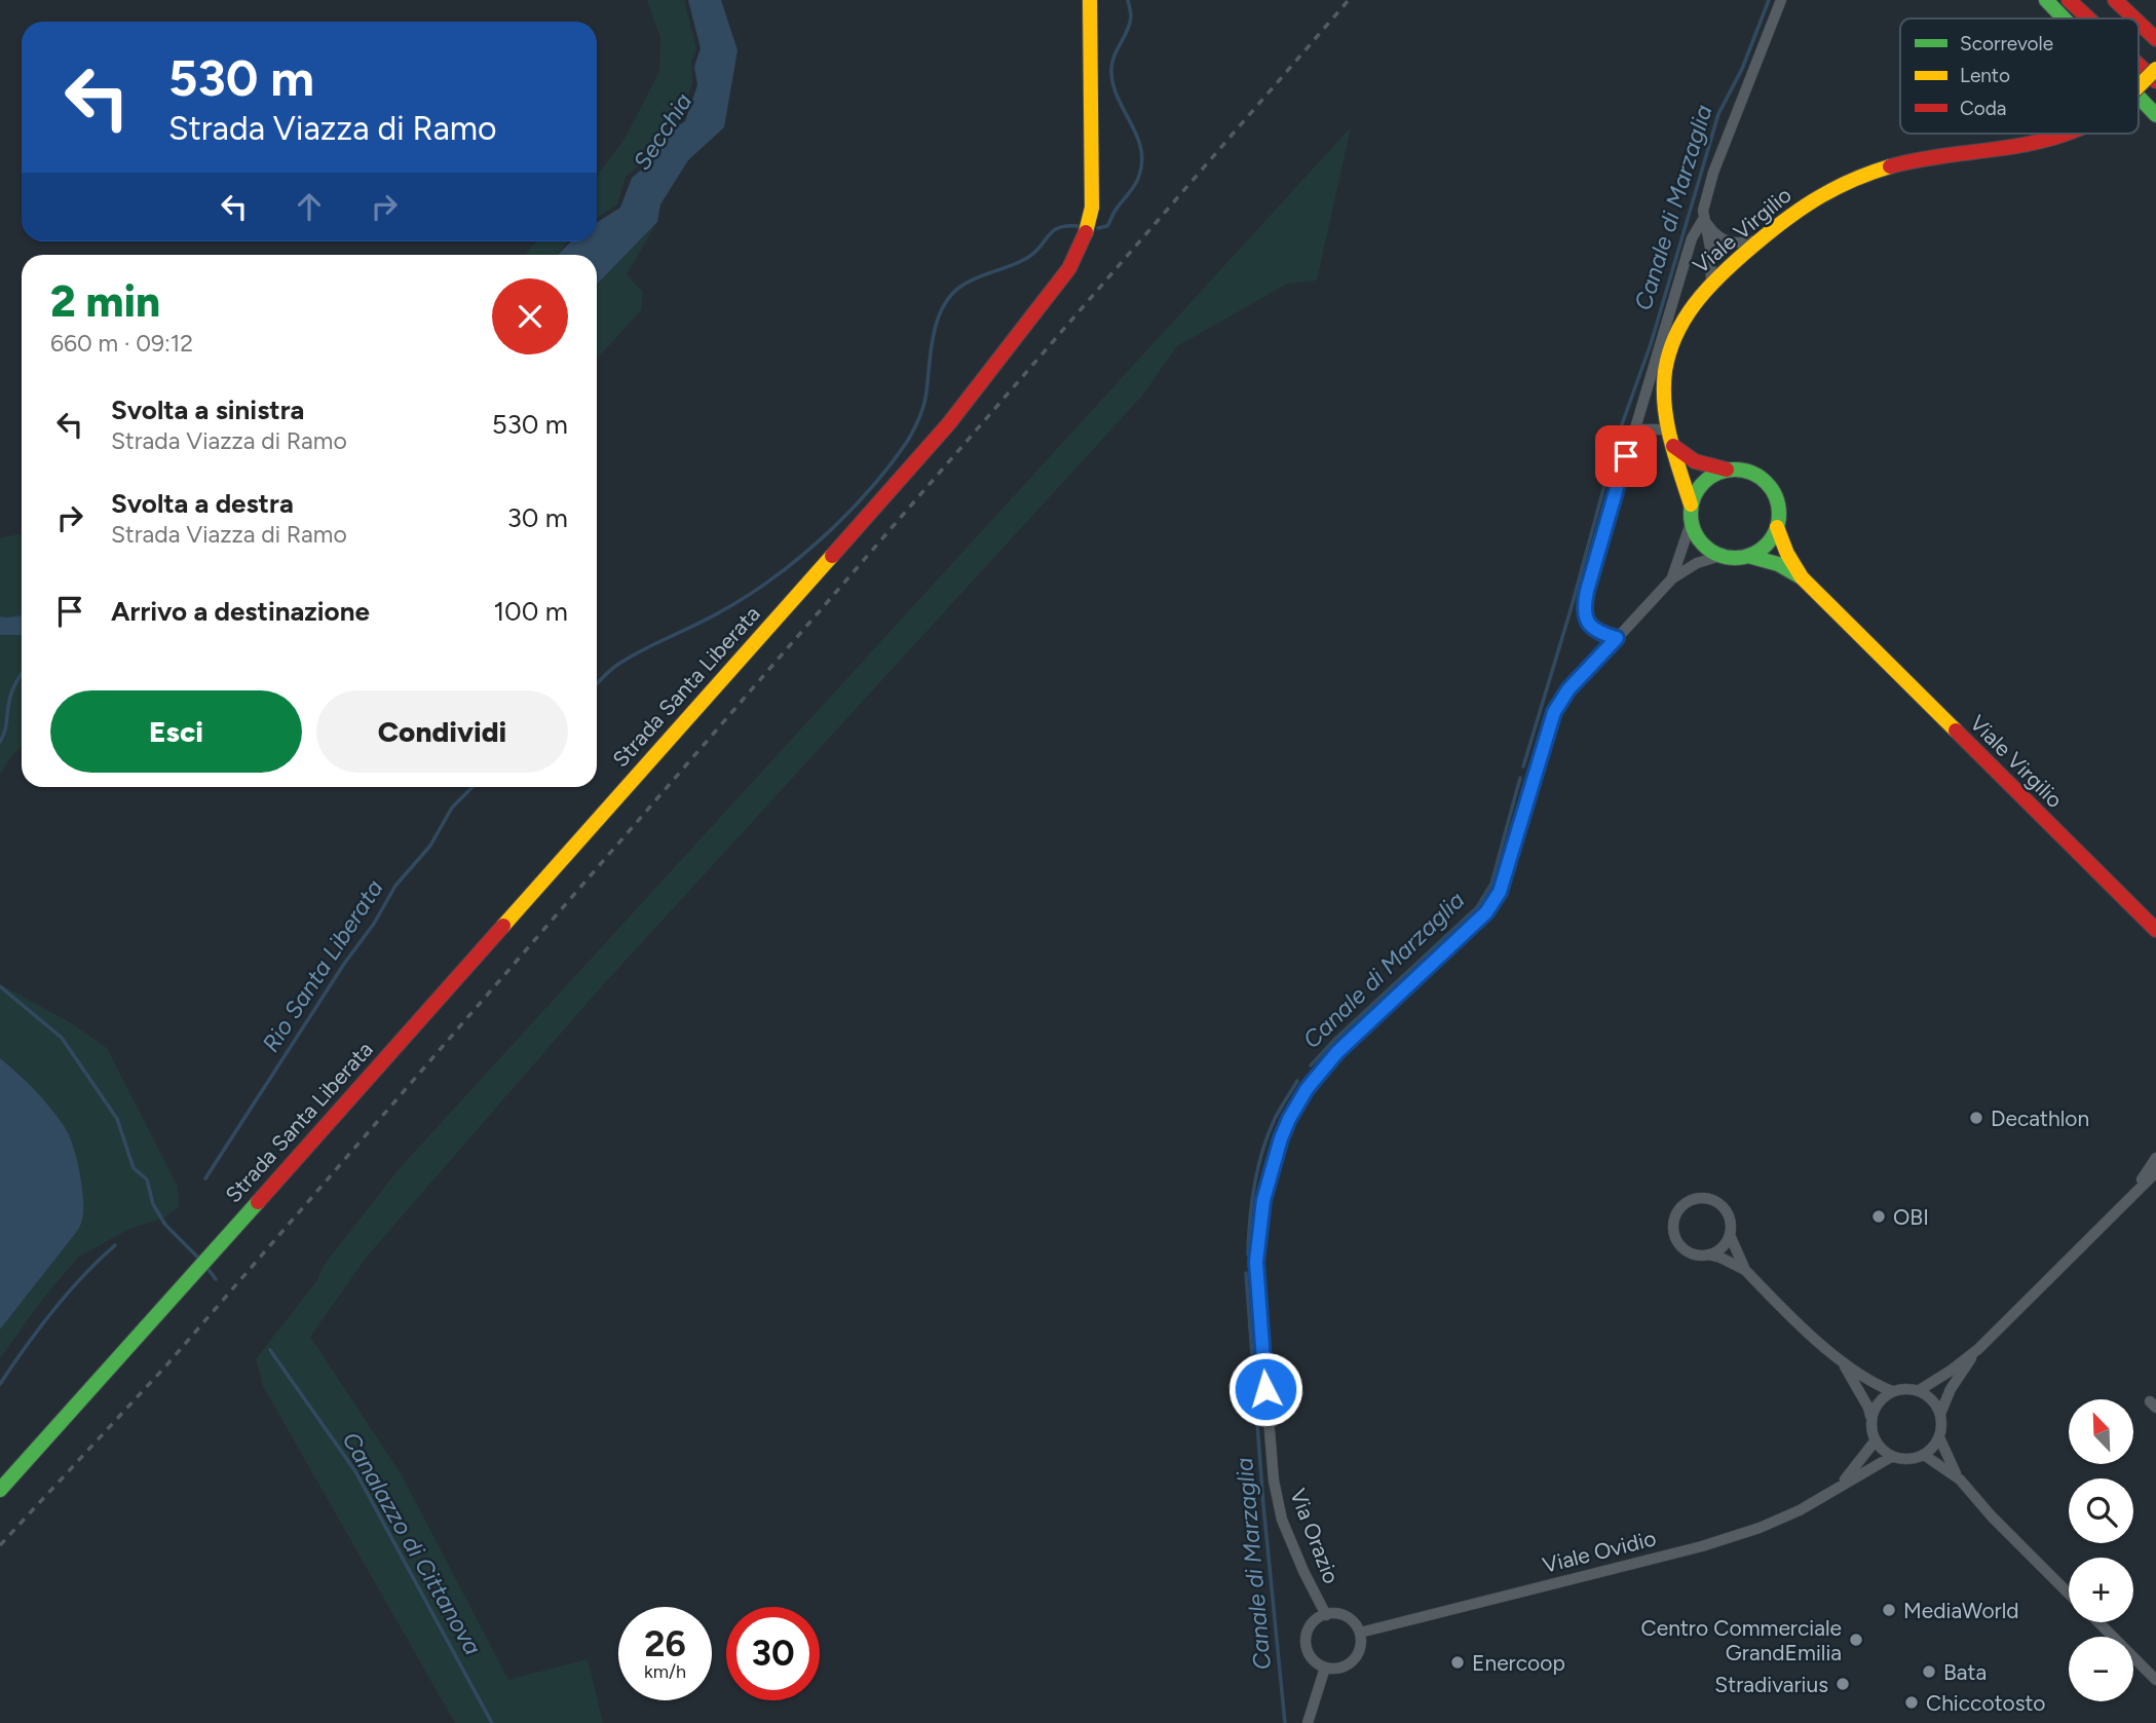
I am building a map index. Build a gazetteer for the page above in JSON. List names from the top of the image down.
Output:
{
  "streets": {
    "main road": ["Viale Virgilio", "Strada Santa Liberata"],
    "street": ["Via Orazio", "Viale Ovidio"]
  },
  "crossings": [
    ["Viale Virgilio", "Via Orazio"],
    ["Via Orazio", "Viale Ovidio"]
  ],
  "water": [
    "Secchia",
    "Canale di Marzaglia",
    "Rio Santa Liberata",
    "Canalazzo di Cittanova"
  ],
  "places": [
    "Decathlon",
    "OBI",
    "MediaWorld",
    "Centro Commerciale GrandEmilia",
    "Enercoop",
    "Bata",
    "Stradivarius",
    "Chiccotosto"
  ],
  "legend": ["Scorrevole", "Lento", "Coda"],
  "north": "top left",
  "page": {
    "turn": ["530 m", "Strada Viazza di Ramo"],
    "heading": ["2 min", "660 m · 09:12"],
    "list": [
      {
        "name": "Svolta a sinistra",
        "note": "Strada Viazza di Ramo",
        "value": "530 m"
      },
      {
        "name": "Svolta a destra",
        "note": "Strada Viazza di Ramo",
        "value": "30 m"
      },
      {
        "name": "Arrivo a destinazione",
        "value": "100 m"
      }
    ],
    "buttons": ["Esci", "Condividi"],
    "map_buttons": ["+", "−"],
    "speed": "26 km/h",
    "limit": "30"
  }
}
